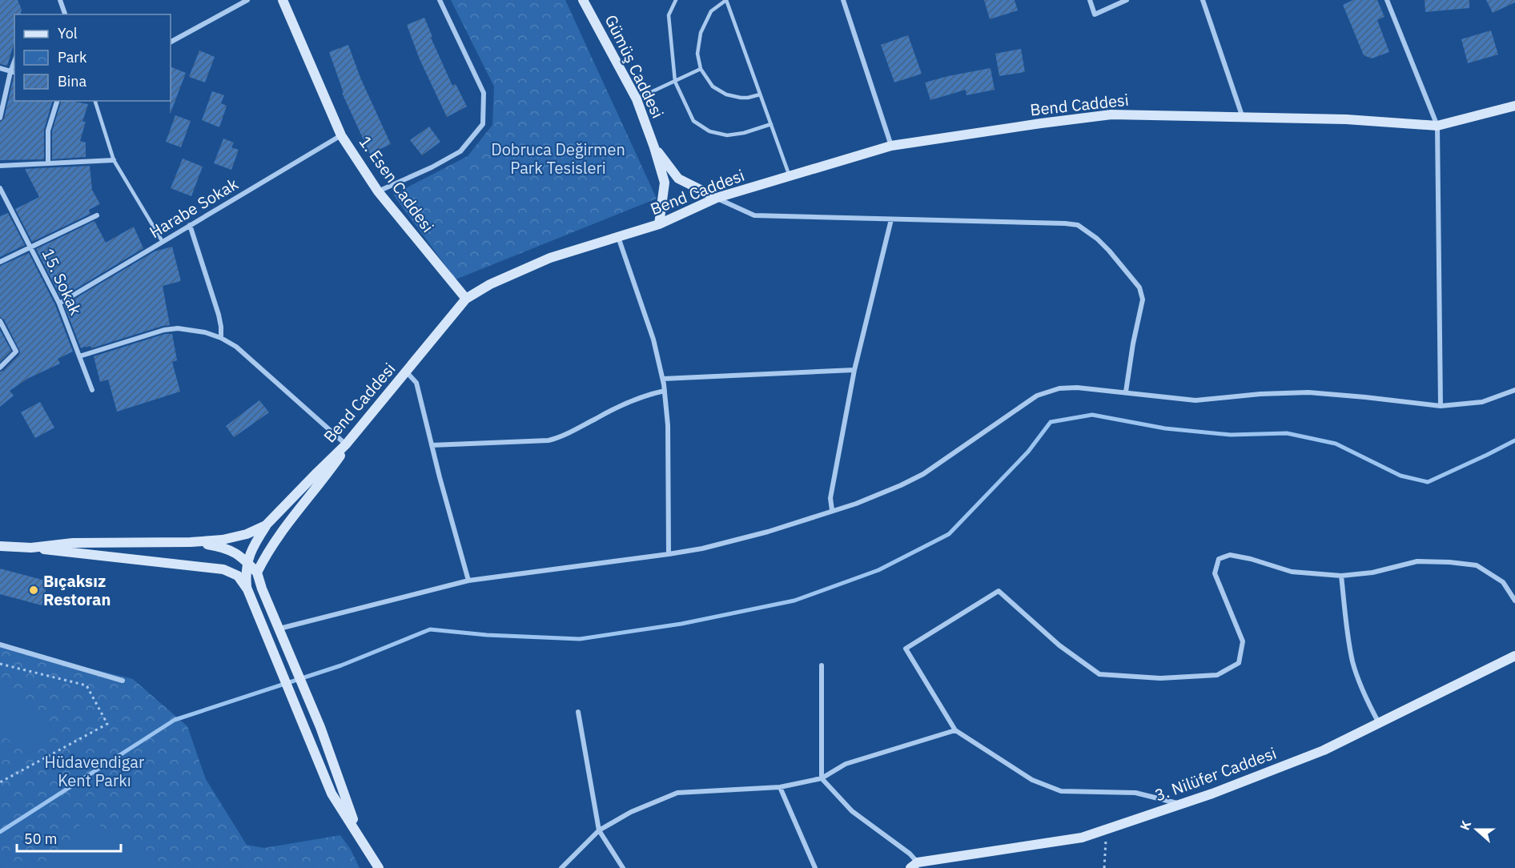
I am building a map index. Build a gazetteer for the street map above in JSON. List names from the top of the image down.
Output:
{
  "streets": {
    "main road": [
      "Gümüş Caddesi",
      "Bend Caddesi",
      "1. Esen Caddesi",
      "3. Nilüfer Caddesi"
    ],
    "street": ["Harabe Sokak", "15. Sokak"]
  },
  "crossings": [
    ["Bend Caddesi", "1. Esen Caddesi"],
    ["1. Esen Caddesi", "Harabe Sokak"],
    ["Harabe Sokak", "15. Sokak"]
  ],
  "parks": ["Dobruca Değirmen Park Tesisleri", "Hüdavendigar Kent Parkı"],
  "places": ["Bıçaksız Restoran"],
  "legend": ["Yol", "Park", "Bina"],
  "scale_bar": "50 m",
  "north": "left"
}
